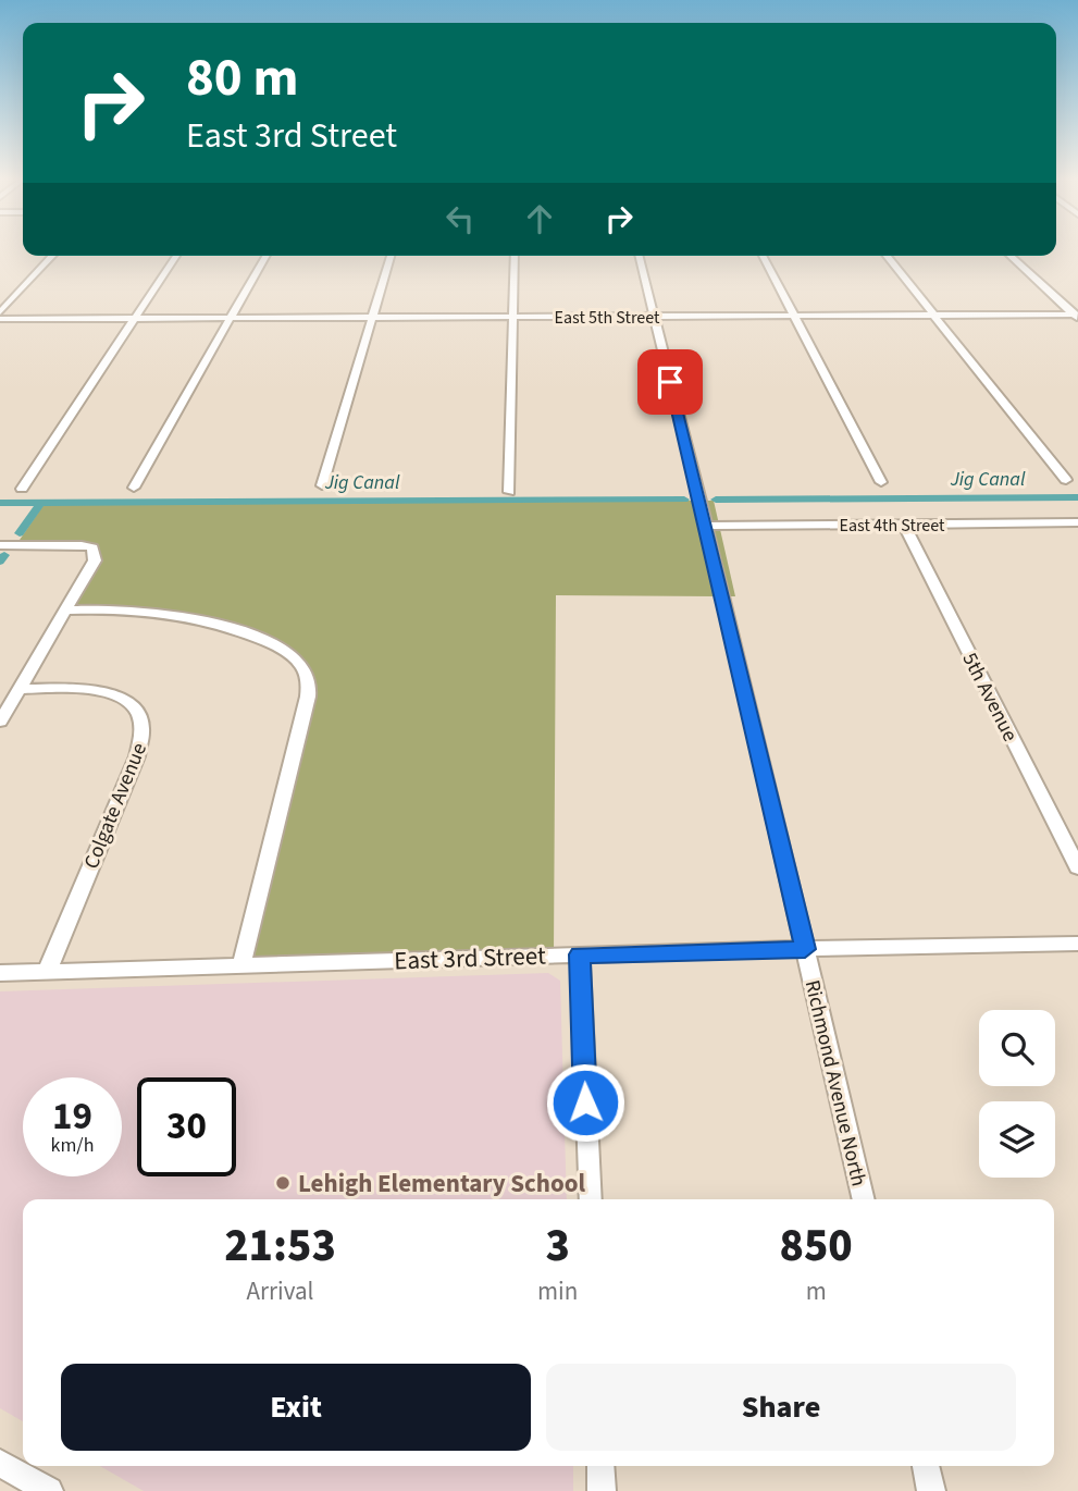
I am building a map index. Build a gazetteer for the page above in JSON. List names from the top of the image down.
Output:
{
  "streets": {
    "street": [
      "East 5th Street",
      "East 4th Street",
      "5th Avenue",
      "Colgate Avenue",
      "East 3rd Street",
      "Richmond Avenue North"
    ]
  },
  "crossings": [
    ["East 5th Street", "Richmond Avenue North"],
    ["East 4th Street", "5th Avenue"],
    ["East 4th Street", "Richmond Avenue North"],
    ["Colgate Avenue", "East 3rd Street"],
    ["East 3rd Street", "Richmond Avenue North"]
  ],
  "water": ["Jig Canal"],
  "places": ["Lehigh Elementary School"],
  "page": {
    "turn": ["80 m", "East 3rd Street"],
    "speed": "19 km/h",
    "limit": "30",
    "eta": [
      "21:53",
      "Arrival",
      "3",
      "min",
      "850",
      "m"
    ],
    "buttons": ["Exit", "Share"]
  }
}
